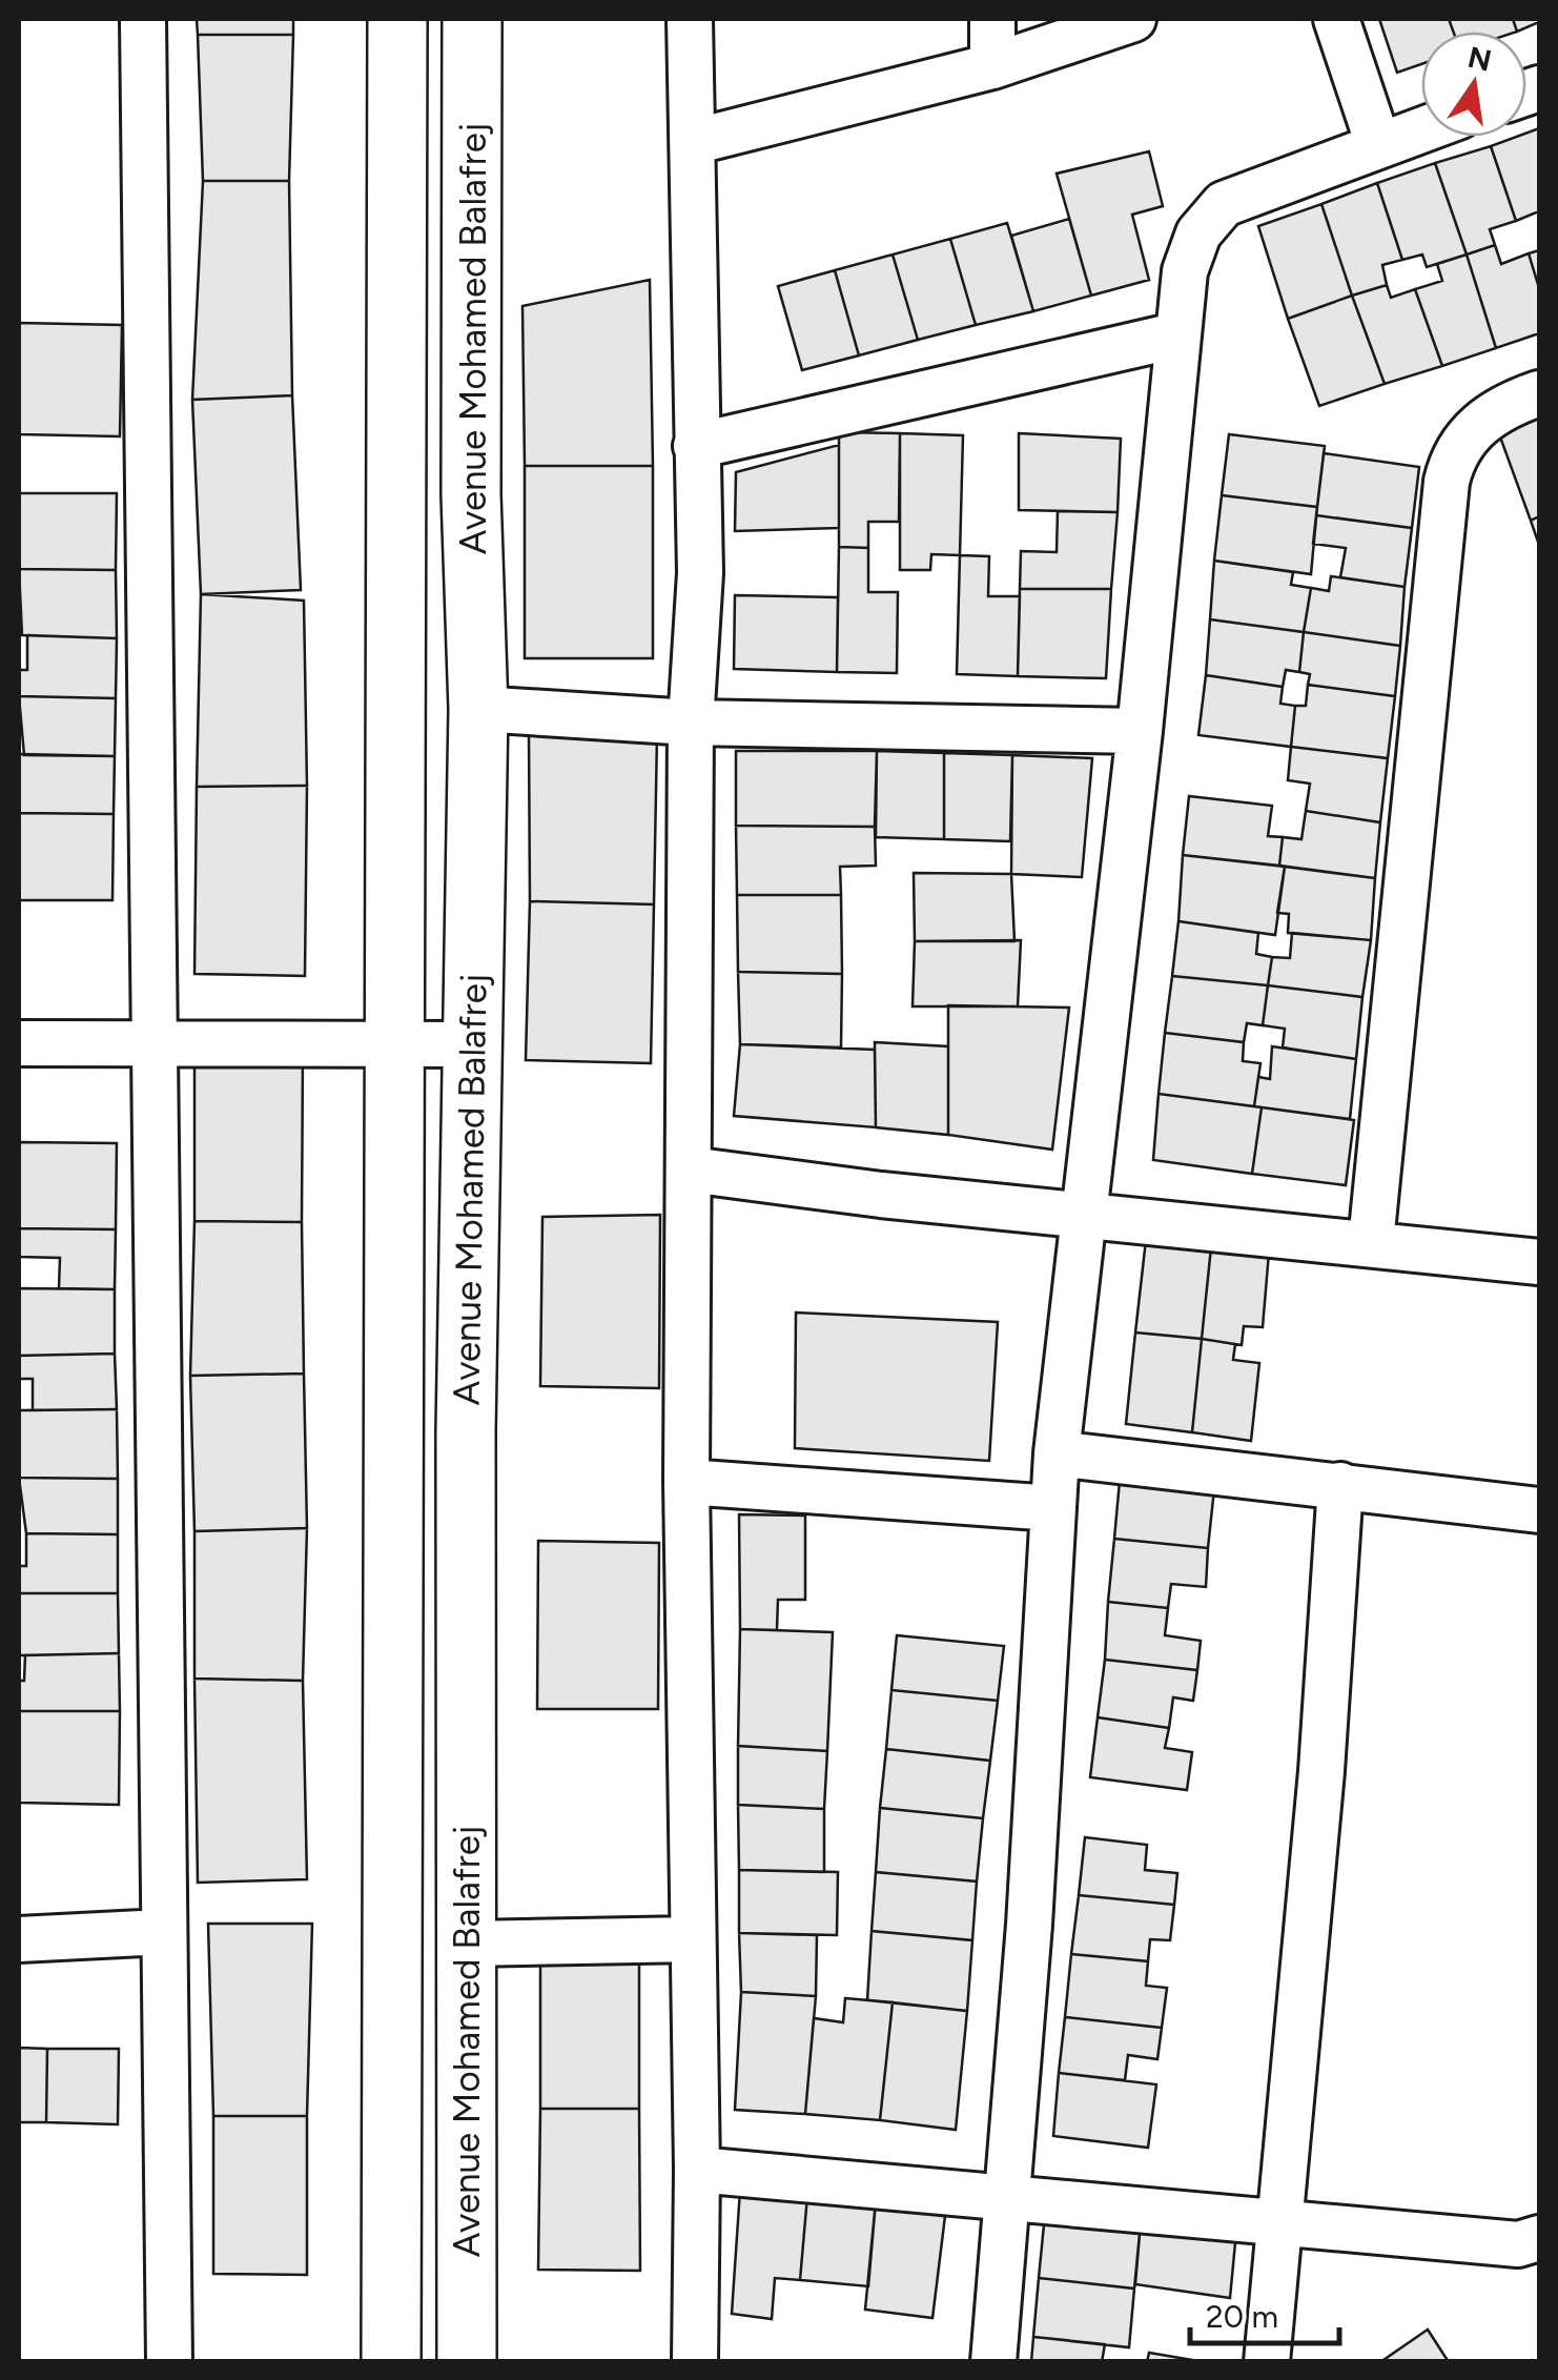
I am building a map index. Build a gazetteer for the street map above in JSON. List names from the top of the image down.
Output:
{
  "streets": {
    "street": ["Avenue Mohamed Balafrej"]
  },
  "scale_bar": "20 m",
  "north": "top"
}
